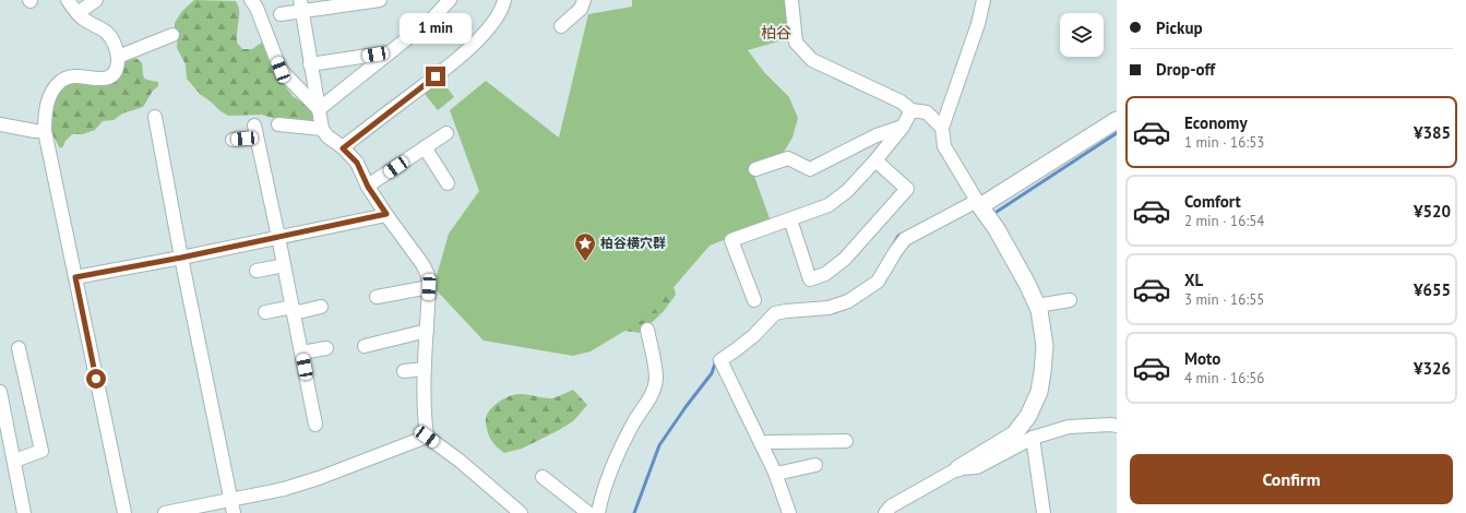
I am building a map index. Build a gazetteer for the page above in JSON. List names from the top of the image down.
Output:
{
  "districts": ["柏谷"],
  "places": {
    "place": ["柏谷横穴群"]
  },
  "page": {
    "banner": ["Pickup", "Drop-off"],
    "bubble": "1 min",
    "list": [
      {
        "name": "Economy",
        "note": "1 min · 16:53",
        "value": "¥385"
      },
      {
        "name": "Comfort",
        "note": "2 min · 16:54",
        "value": "¥520"
      },
      {
        "name": "XL",
        "note": "3 min · 16:55",
        "value": "¥655"
      },
      {
        "name": "Moto",
        "note": "4 min · 16:56",
        "value": "¥326"
      }
    ],
    "buttons": "Confirm"
  }
}
